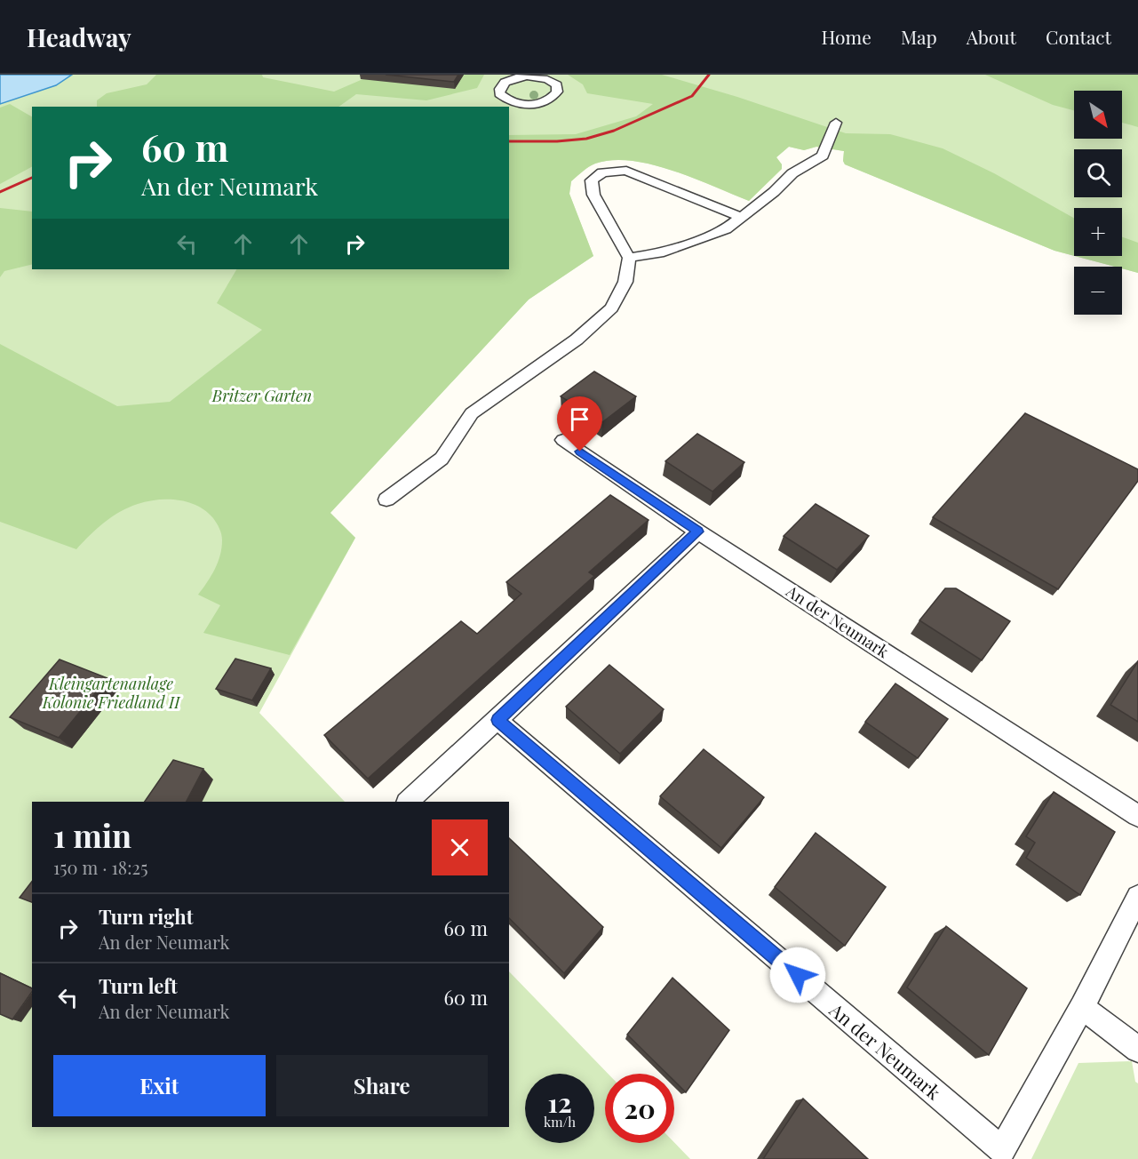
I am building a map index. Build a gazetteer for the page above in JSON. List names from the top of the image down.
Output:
{
  "streets": {
    "lane": ["An der Neumark"]
  },
  "parks": ["Britzer Garten", "Kleingartenanlage Kolonie Friedland II"],
  "north": "bottom right",
  "page": {
    "header": "Headway",
    "nav": [
      "Home",
      "Map",
      "About",
      "Contact"
    ],
    "map_buttons": ["+", "−"],
    "turn": ["60 m", "An der Neumark"],
    "heading": ["1 min", "150 m · 18:25"],
    "list": [
      {
        "name": "Turn right",
        "note": "An der Neumark",
        "value": "60 m"
      },
      {
        "name": "Turn left",
        "note": "An der Neumark",
        "value": "60 m"
      }
    ],
    "buttons": ["Exit", "Share"],
    "speed": "12 km/h",
    "limit": "20"
  }
}
